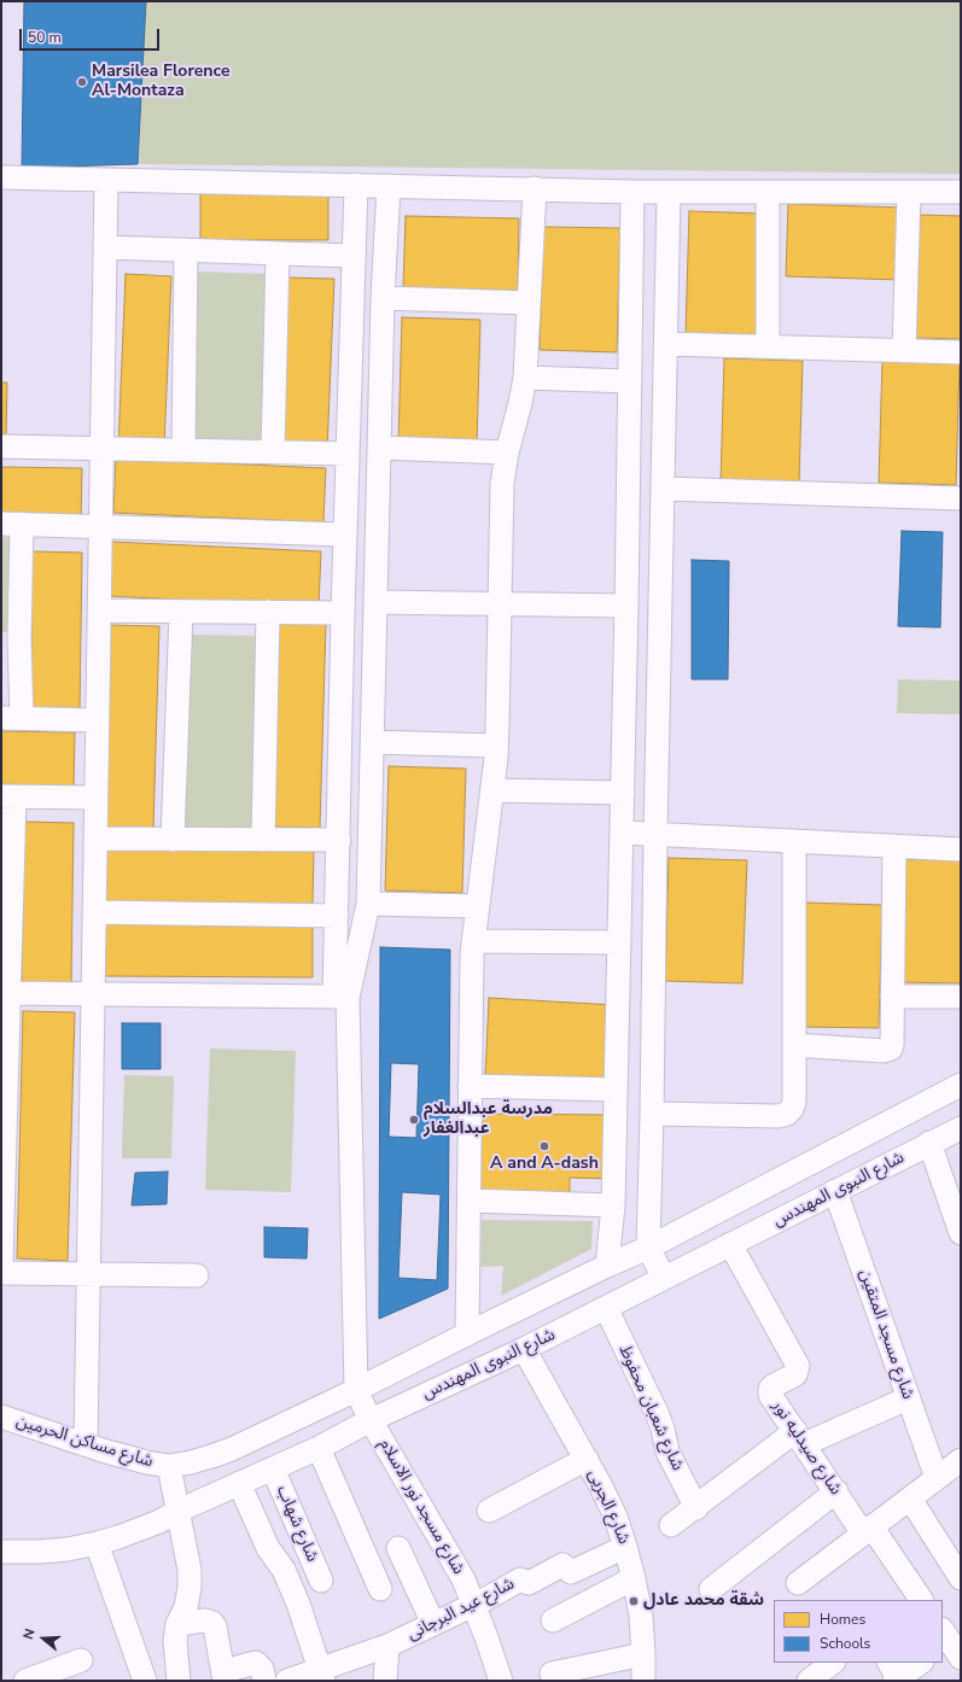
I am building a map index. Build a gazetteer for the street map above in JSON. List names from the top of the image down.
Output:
{
  "streets": {
    "street": [
      "شارع النبوى المهندس",
      "شارع مسجد المتقين",
      "شارع شعبان محفوظ",
      "شارع مساكن الحرمين",
      "شارع صيدليه نور",
      "شارع مسجد نور الاسلام",
      "شارع الجربى",
      "شارع شهاب",
      "شارع عيد البرجانى"
    ]
  },
  "crossings": [
    ["شارع النبوى المهندس", "شارع مسجد المتقين"],
    ["شارع النبوى المهندس", "شارع شعبان محفوظ"],
    ["شارع النبوى المهندس", "شارع مساكن الحرمين"],
    ["شارع النبوى المهندس", "شارع صيدليه نور"],
    ["شارع النبوى المهندس", "شارع مسجد نور الاسلام"],
    ["شارع النبوى المهندس", "شارع الجربى"],
    ["شارع النبوى المهندس", "شارع شهاب"],
    ["شارع مسجد نور الاسلام", "شارع عيد البرجانى"],
    ["شارع الجربى", "شارع عيد البرجانى"]
  ],
  "places": [
    "Marsilea Florence Al-Montaza",
    "مدرسة عبدالسلام عبدالغفار",
    "A and A-dash",
    "شقة محمد عادل"
  ],
  "legend": ["Homes", "Schools"],
  "scale_bar": "50 m",
  "north": "left"
}
